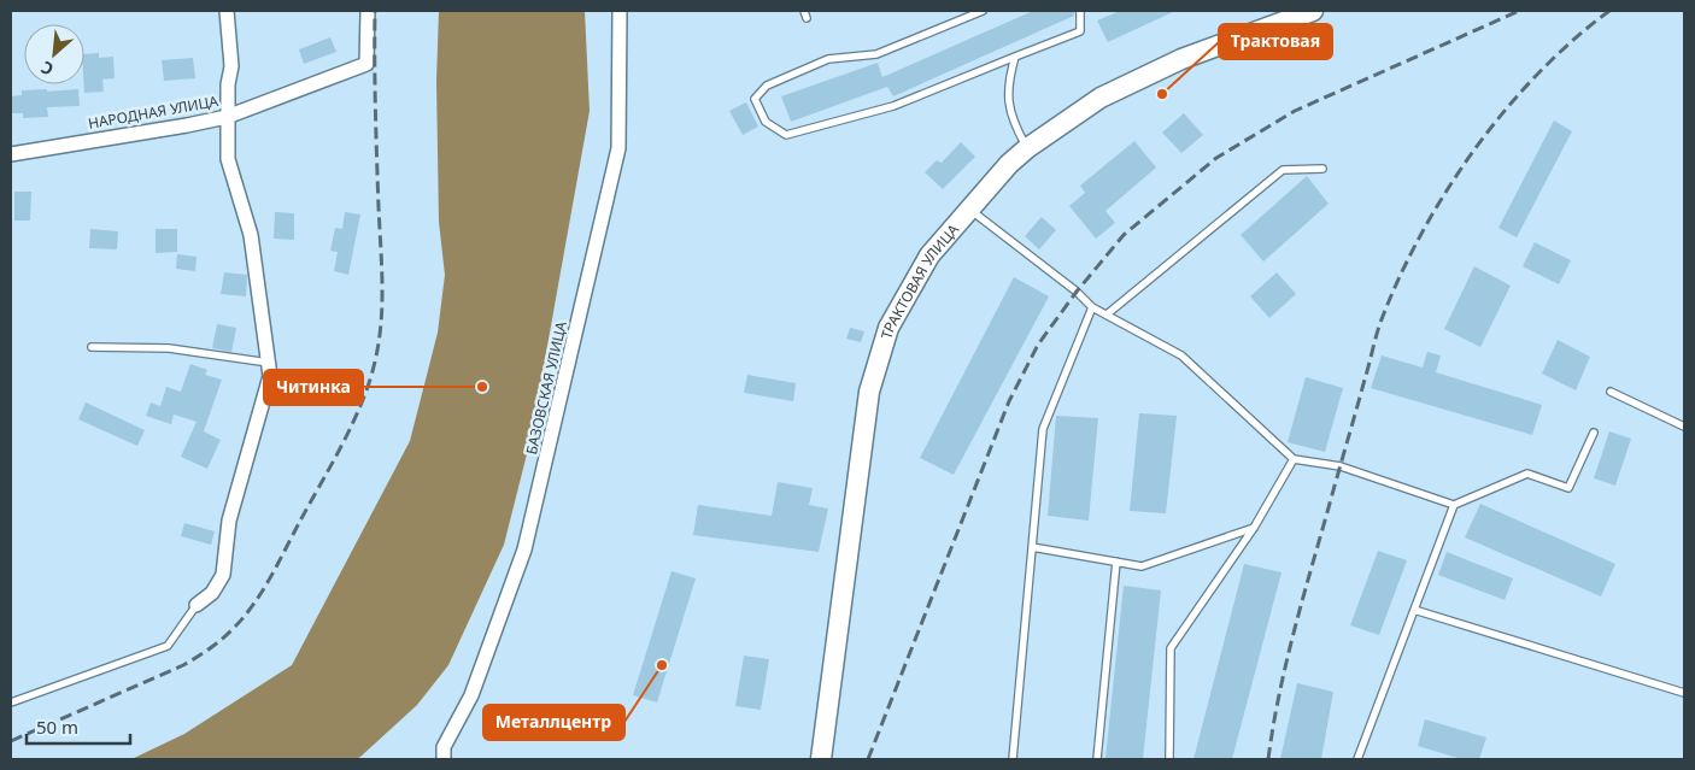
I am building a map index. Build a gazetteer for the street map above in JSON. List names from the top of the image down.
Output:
{
  "streets": {
    "main road": ["ТРАКТОВАЯ УЛИЦА"],
    "street": ["НАРОДНАЯ УЛИЦА", "БАЗОВСКАЯ УЛИЦА"]
  },
  "places": ["Трактовая", "Читинка", "Металлцентр"],
  "scale_bar": "50 m",
  "north": "bottom left"
}
